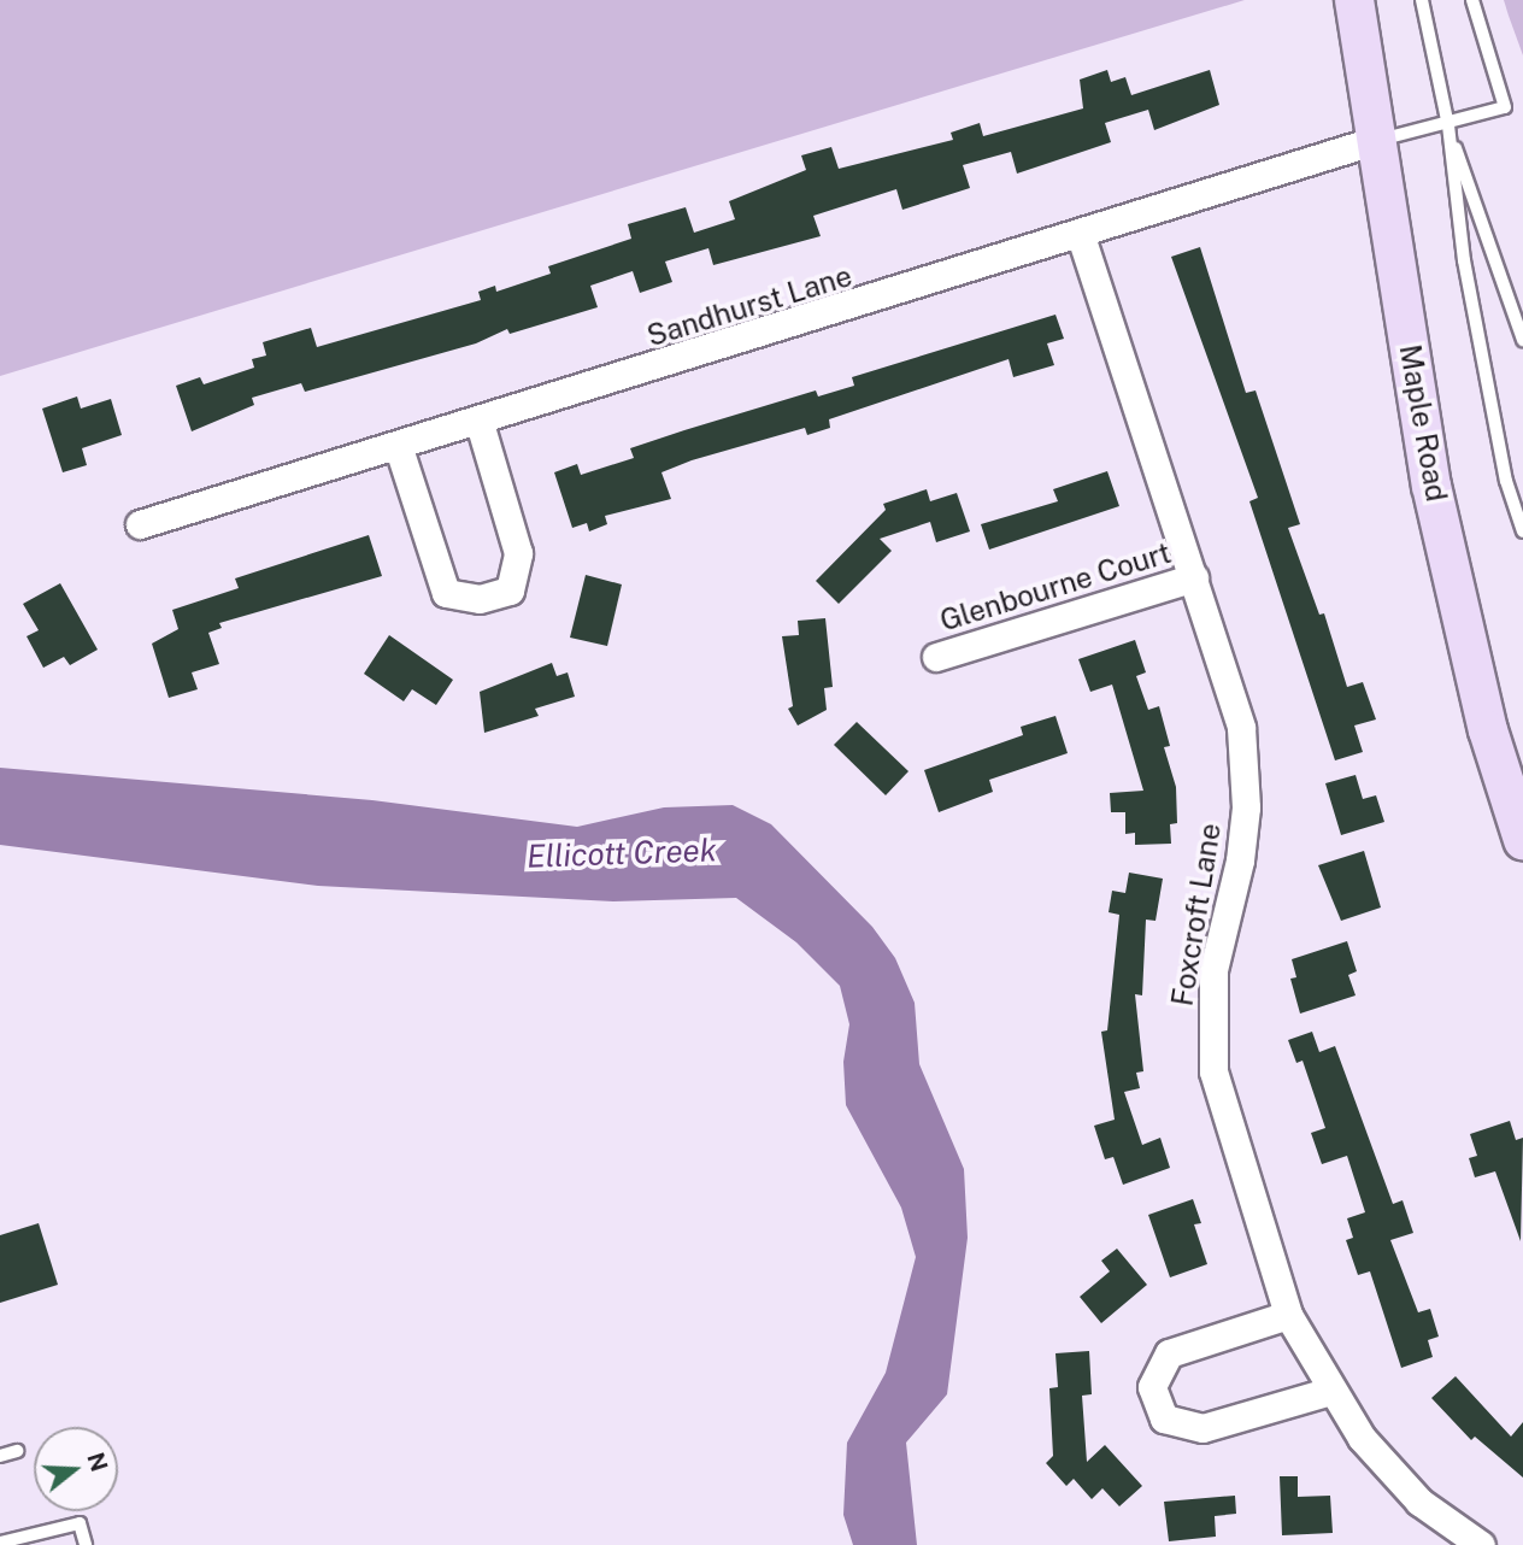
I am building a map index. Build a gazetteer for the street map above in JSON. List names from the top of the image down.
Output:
{
  "streets": {
    "main road": ["Maple Road"],
    "street": ["Sandhurst Lane", "Glenbourne Court", "Foxcroft Lane"]
  },
  "crossings": [
    ["Sandhurst Lane", "Maple Road"],
    ["Sandhurst Lane", "Foxcroft Lane"],
    ["Glenbourne Court", "Foxcroft Lane"]
  ],
  "water": ["Ellicott Creek"],
  "north": "right"
}
